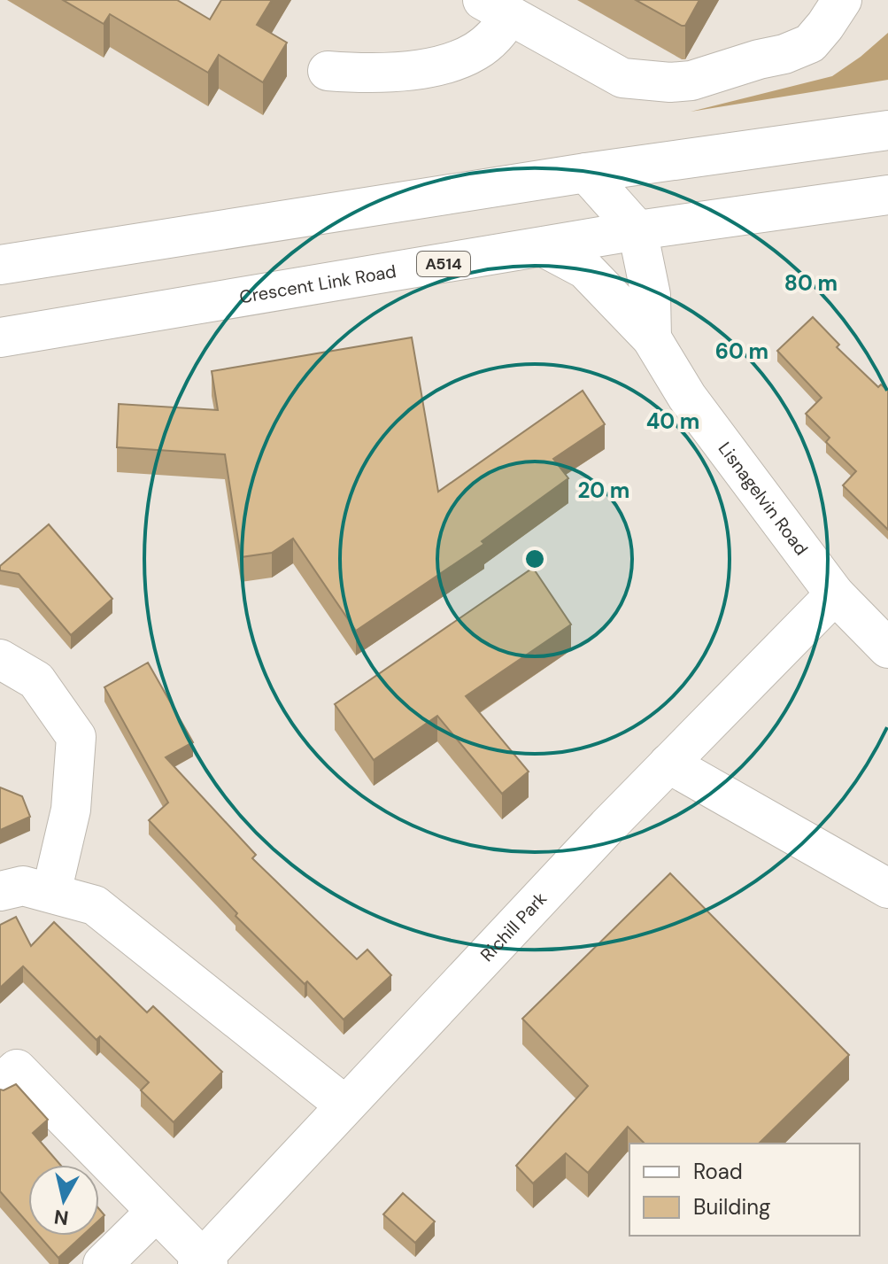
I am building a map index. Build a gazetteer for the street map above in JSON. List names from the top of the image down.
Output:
{
  "streets": {
    "main road": [
      "A514",
      "Crescent Link Road",
      "Lisnagelvin Road",
      "Richill Park"
    ]
  },
  "crossings": [
    ["Crescent Link Road", "Lisnagelvin Road"],
    ["Lisnagelvin Road", "Richill Park"]
  ],
  "legend": ["Road", "Building"],
  "north": "bottom",
  "rings": [
    "80 m",
    "60 m",
    "40 m",
    "20 m"
  ]
}
